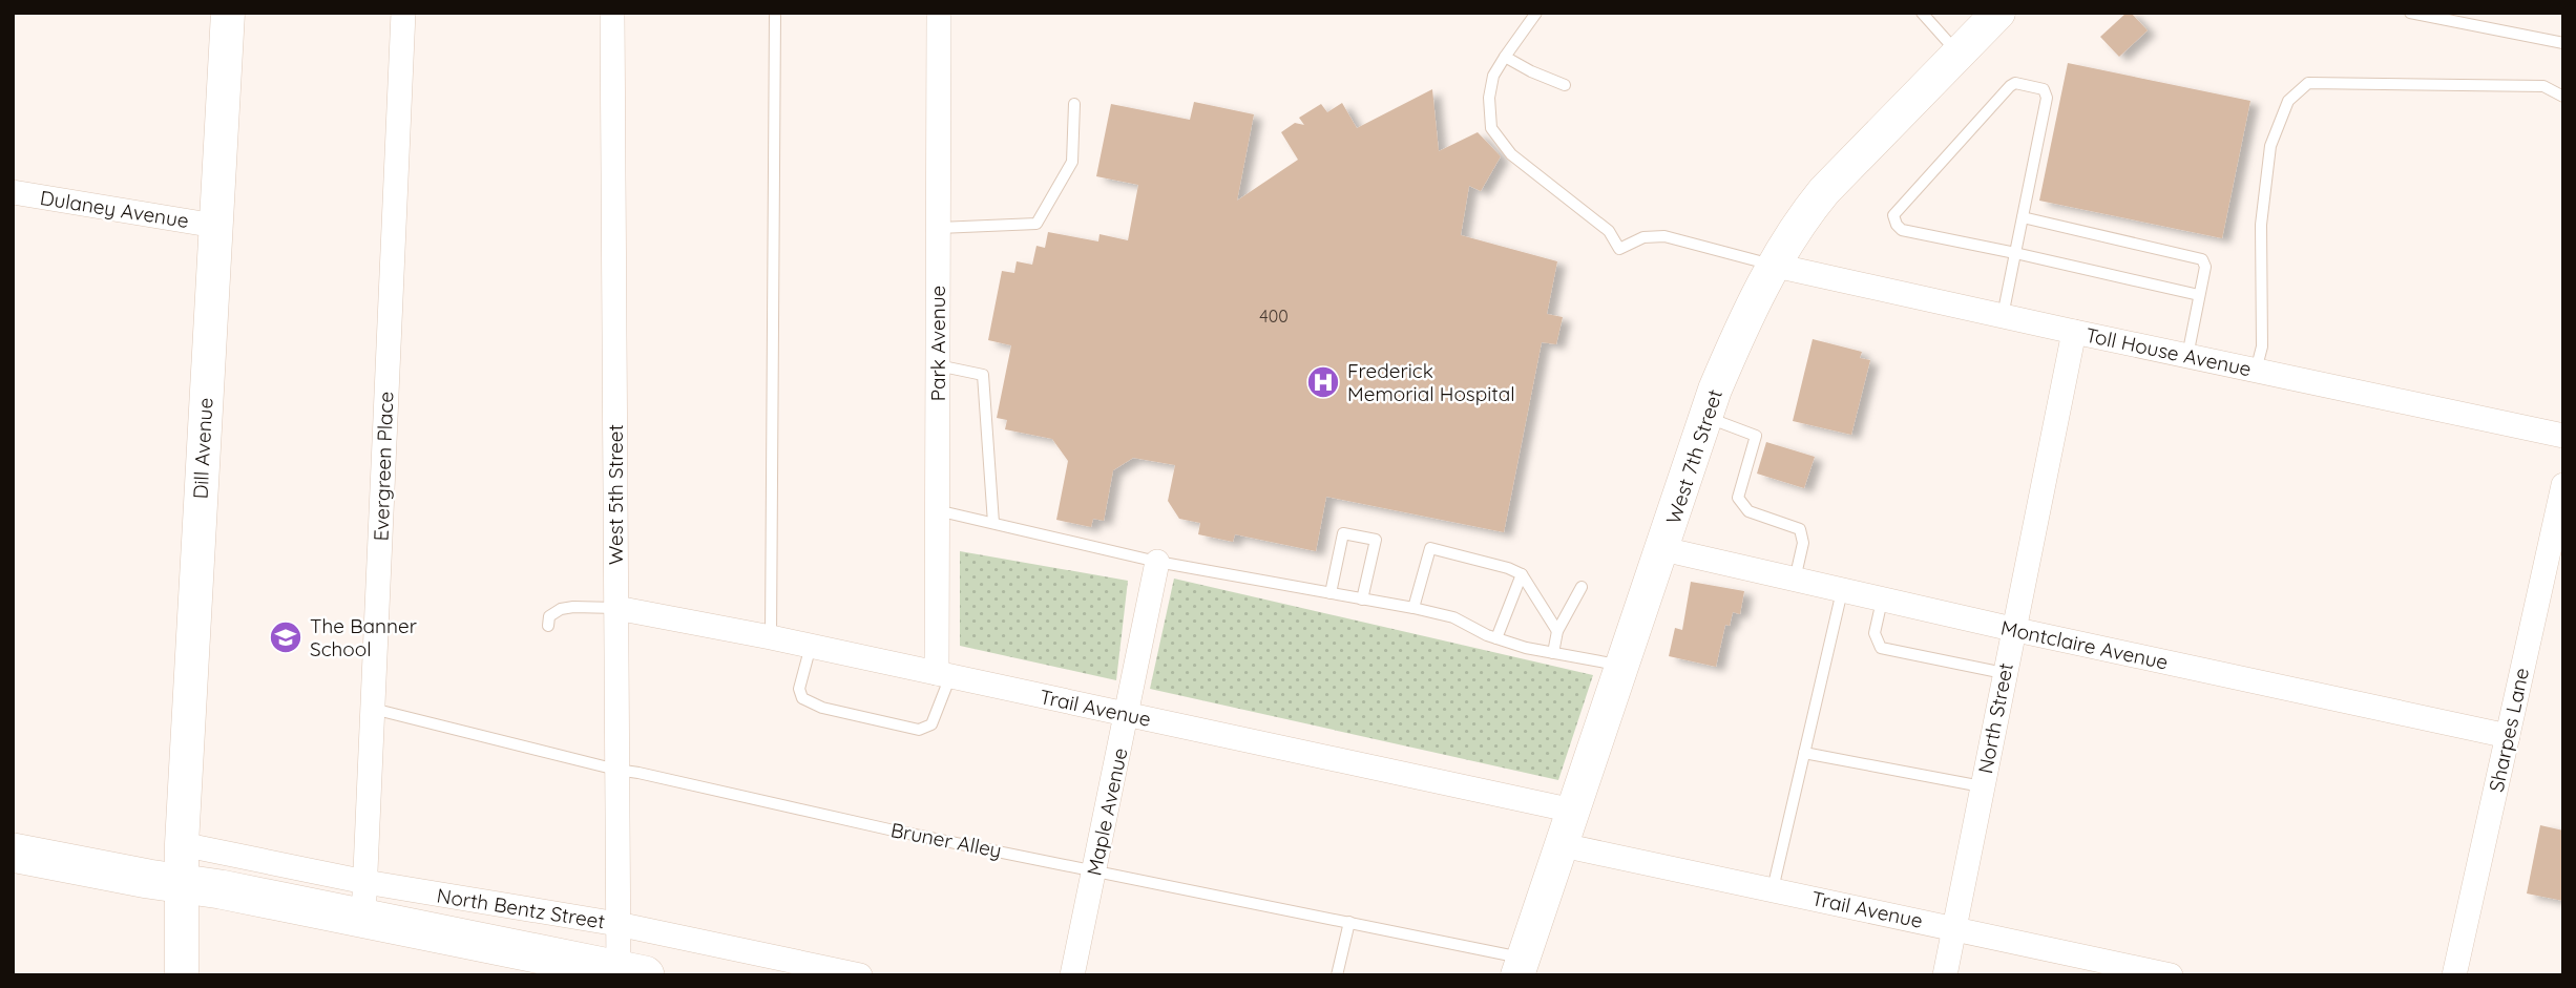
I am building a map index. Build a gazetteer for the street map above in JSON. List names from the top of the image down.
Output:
{
  "streets": {
    "main road": ["Dill Avenue", "West 7th Street", "North Bentz Street"],
    "street": [
      "Dulaney Avenue",
      "Park Avenue",
      "Toll House Avenue",
      "Evergreen Place",
      "West 5th Street",
      "Montclaire Avenue",
      "Trail Avenue",
      "North Street",
      "Sharpes Lane",
      "Maple Avenue"
    ],
    "lane": ["Bruner Alley"]
  },
  "crossings": [
    ["Dulaney Avenue", "Dill Avenue"],
    ["Park Avenue", "Trail Avenue"],
    ["Toll House Avenue", "West 7th Street"],
    ["Toll House Avenue", "North Street"],
    ["Dill Avenue", "North Bentz Street"],
    ["West 7th Street", "Montclaire Avenue"],
    ["West 7th Street", "Trail Avenue"],
    ["West 7th Street", "Bruner Alley"],
    ["Evergreen Place", "Bruner Alley"],
    ["Evergreen Place", "North Bentz Street"],
    ["West 5th Street", "Trail Avenue"],
    ["West 5th Street", "Bruner Alley"],
    ["West 5th Street", "North Bentz Street"],
    ["Montclaire Avenue", "North Street"],
    ["Montclaire Avenue", "Sharpes Lane"],
    ["Trail Avenue", "North Street"],
    ["Trail Avenue", "Maple Avenue"],
    ["Maple Avenue", "Bruner Alley"]
  ],
  "places": {
    "hospital": ["Frederick Memorial Hospital"],
    "school or university": ["The Banner School"]
  },
  "house_numbers": ["400"]
}
